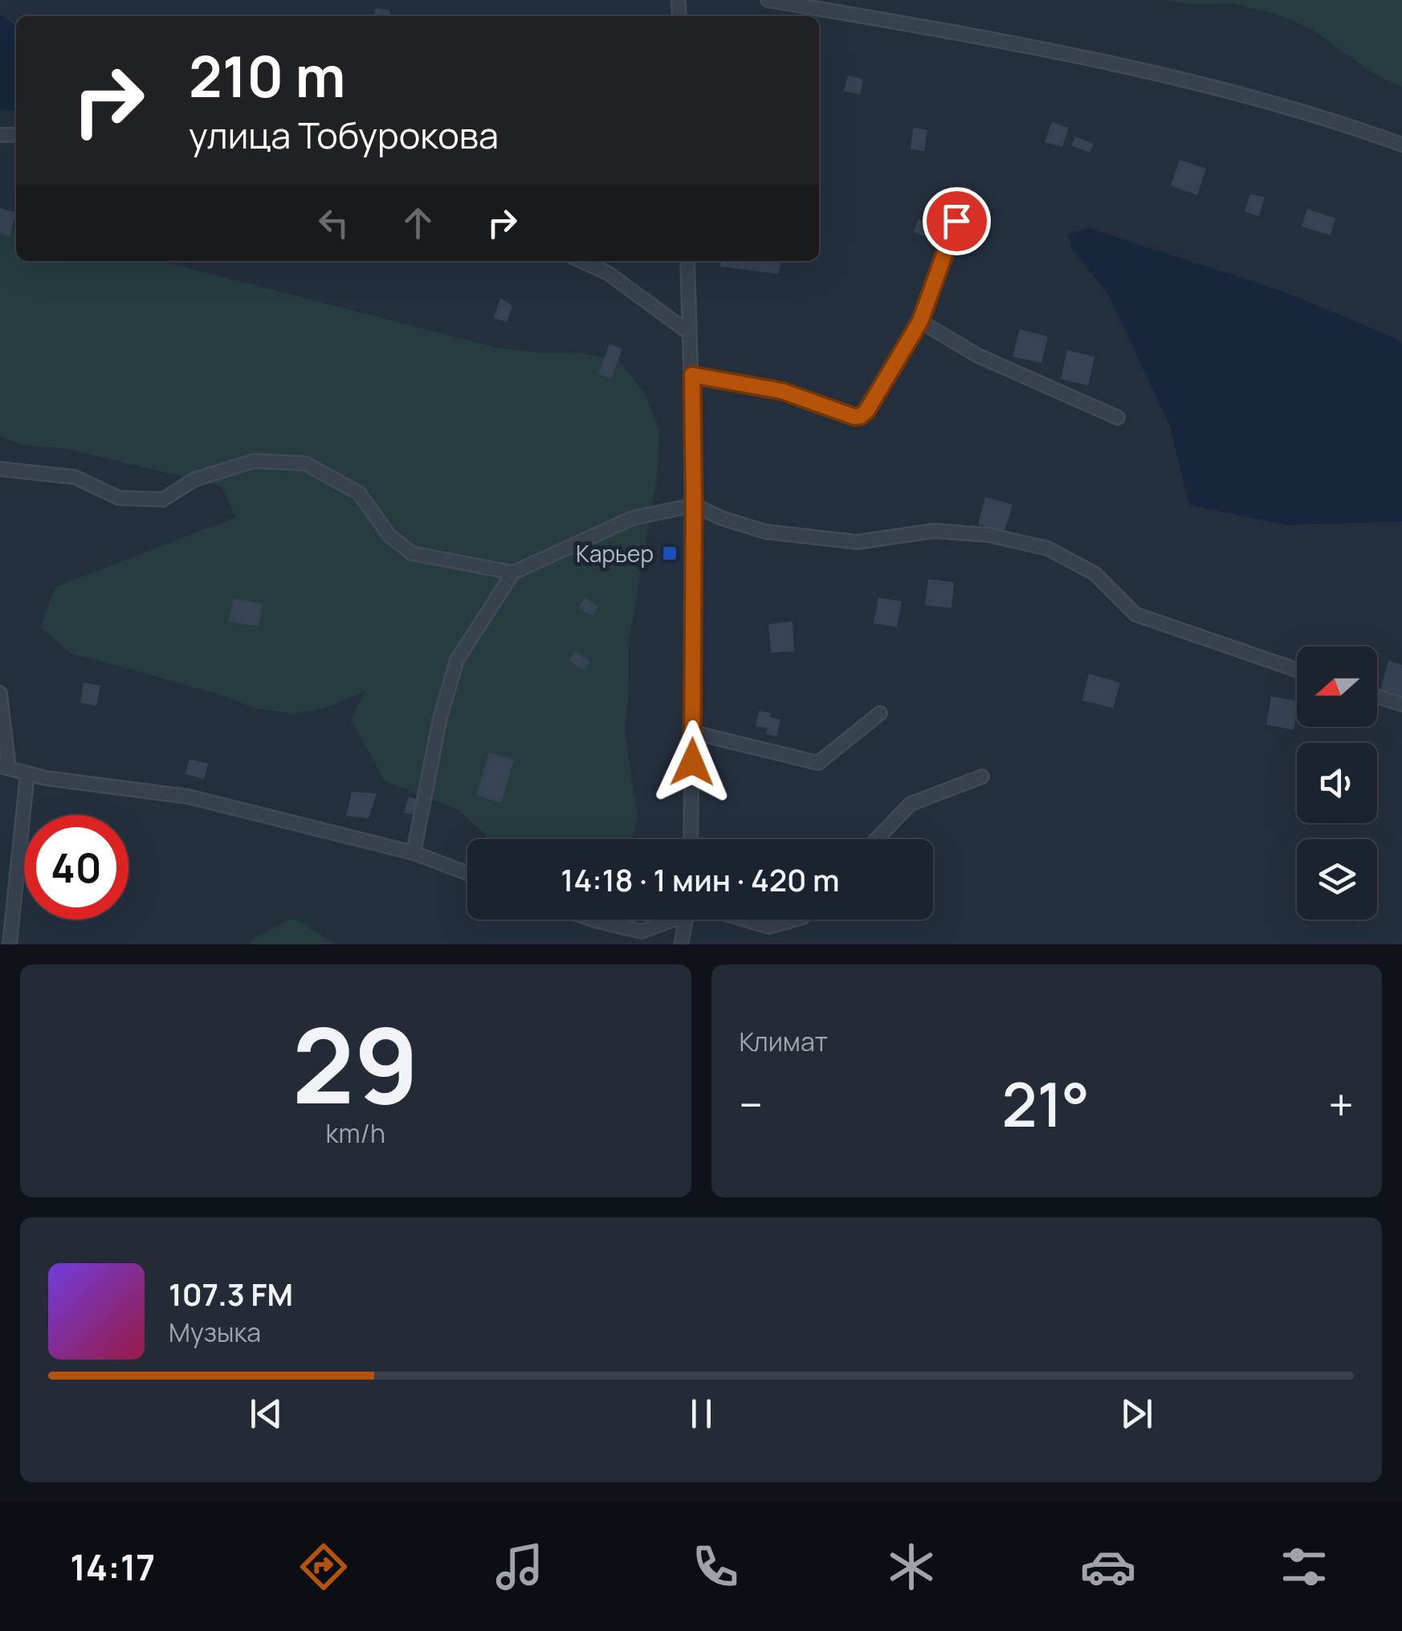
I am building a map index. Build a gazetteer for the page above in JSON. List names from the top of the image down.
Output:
{
  "places": {
    "transit": ["Карьер"]
  },
  "north": "left",
  "page": {
    "turn": ["210 m", "улица Тобурокова"],
    "limit": "40",
    "trip": "14:18 · 1 мин · 420 m",
    "tile": [
      ["29", "km/h"],
      "Климат"
    ],
    "heat": ["−", "21°", "+"],
    "song": ["107.3 FM", "Музыка"],
    "tabs": "14:17"
  }
}
